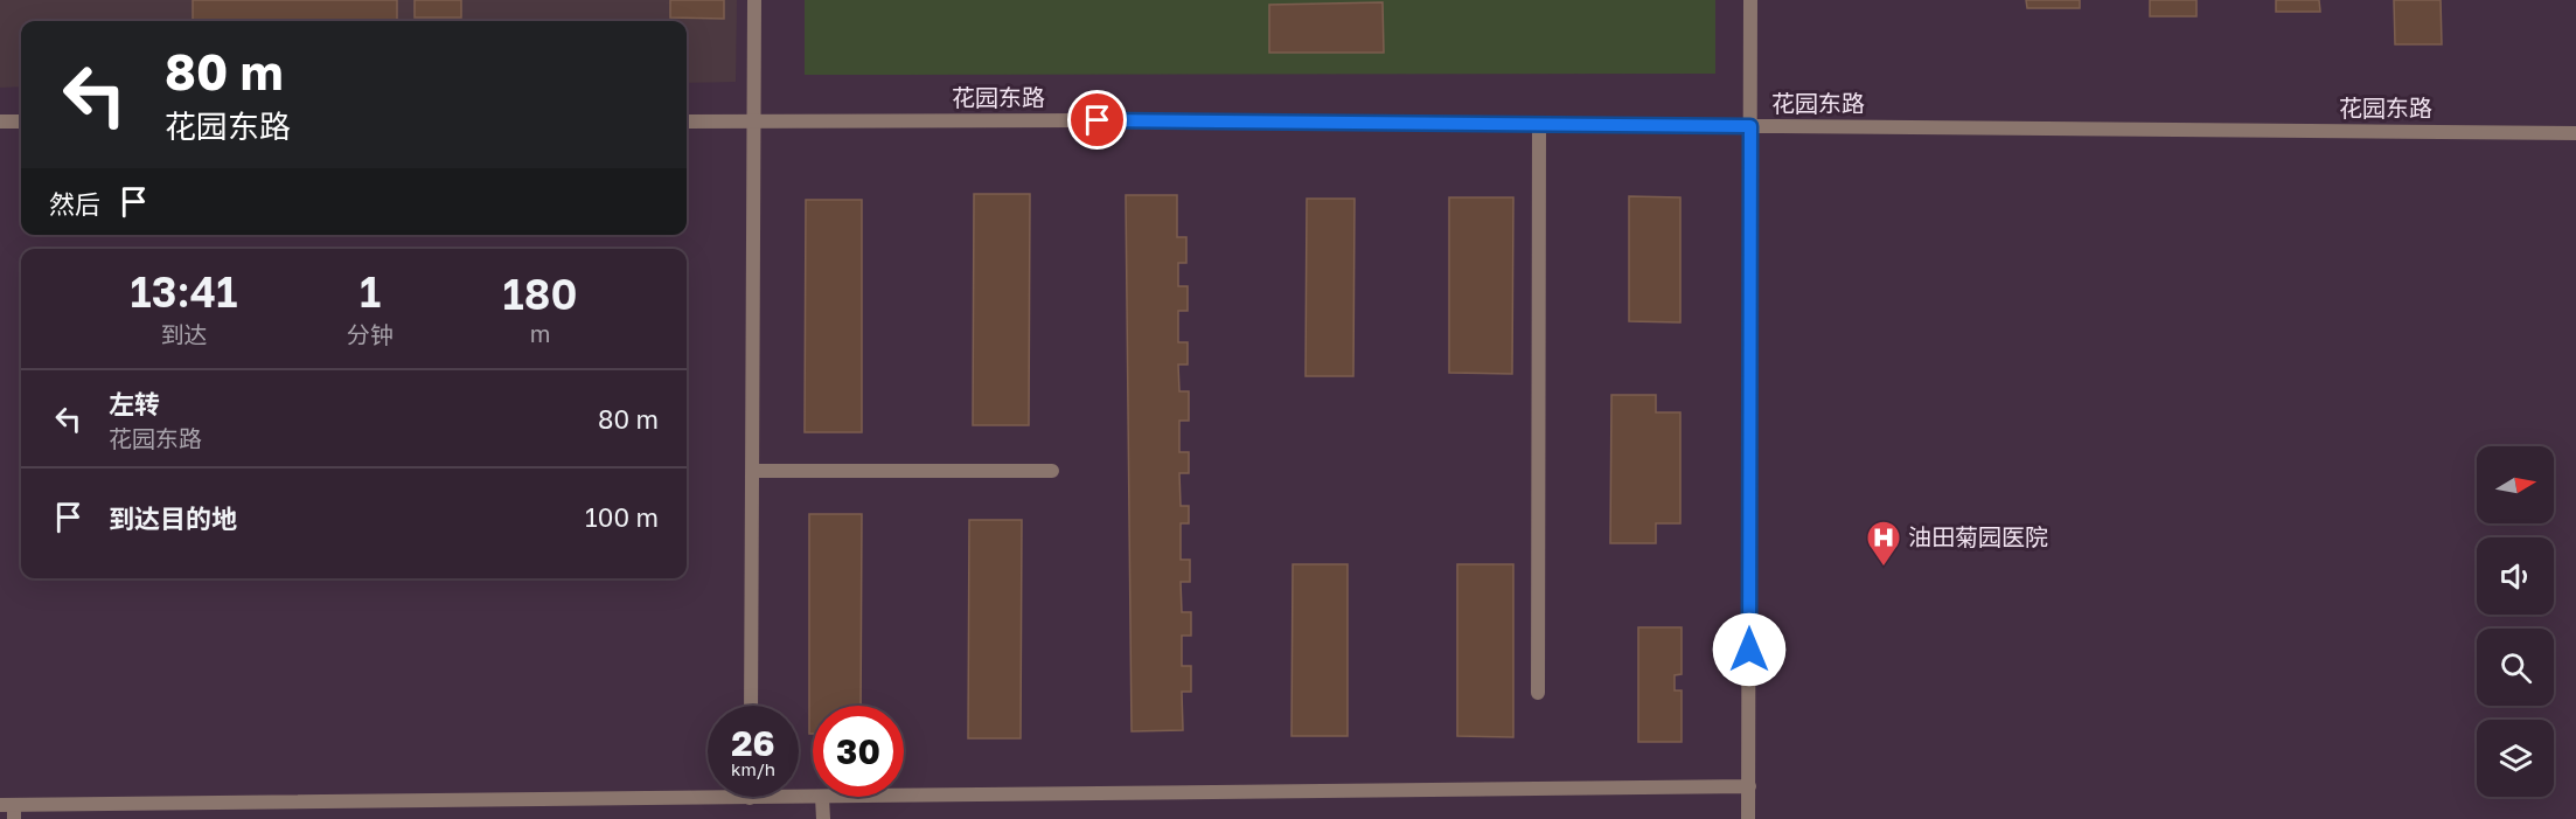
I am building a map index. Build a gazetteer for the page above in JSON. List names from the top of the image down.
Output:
{
  "streets": {
    "street": ["花园东路"]
  },
  "places": {
    "hospital": ["油田菊园医院"]
  },
  "north": "right",
  "page": {
    "turn": ["80 m", "花园东路"],
    "then": "然后",
    "eta": [
      "13:41",
      "到达",
      "1",
      "分钟",
      "180",
      "m"
    ],
    "list": [
      {
        "name": "左转",
        "note": "花园东路",
        "value": "80 m"
      },
      {
        "name": "到达目的地",
        "value": "100 m"
      }
    ],
    "speed": "26 km/h",
    "limit": "30"
  }
}
